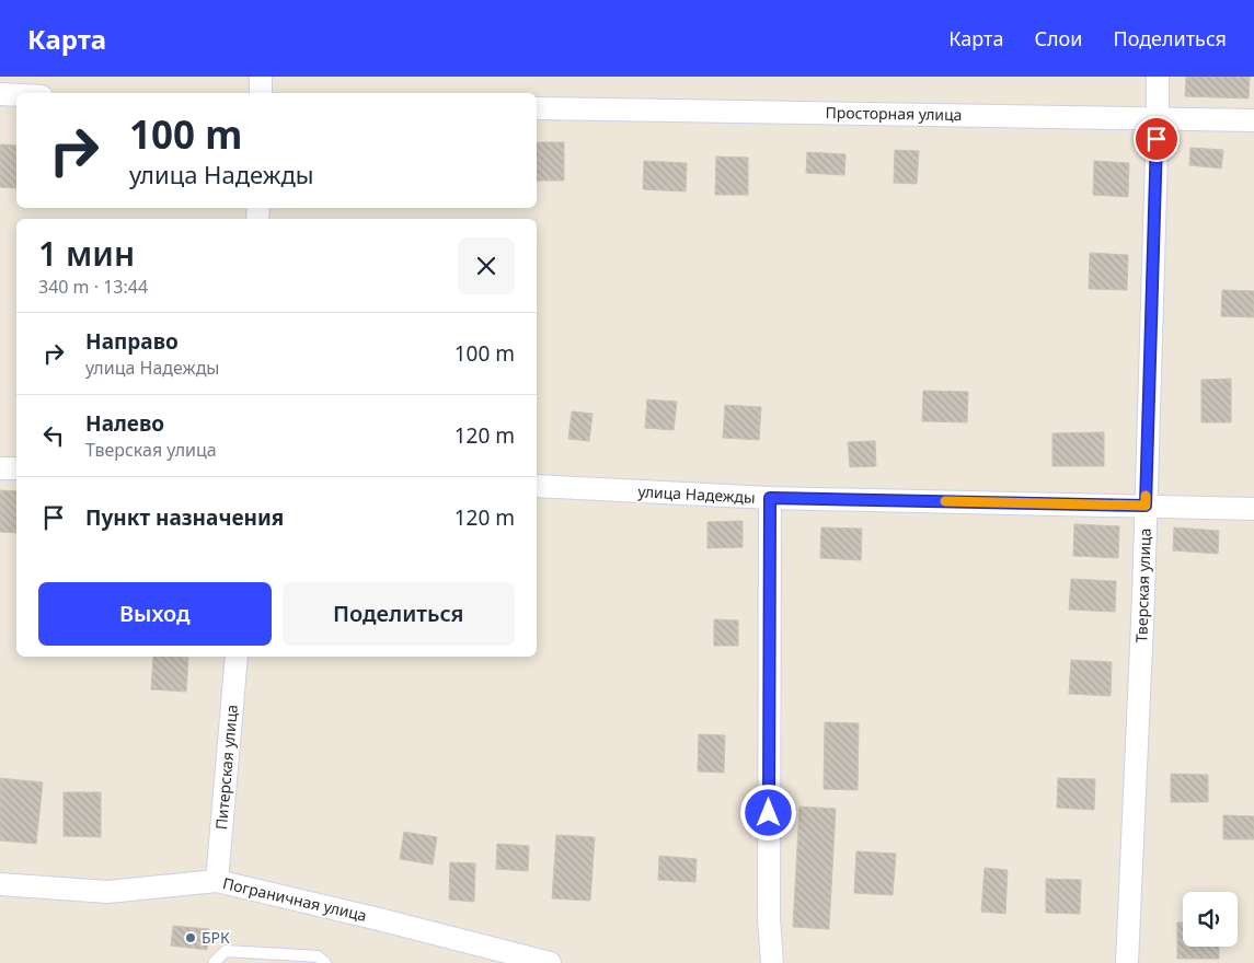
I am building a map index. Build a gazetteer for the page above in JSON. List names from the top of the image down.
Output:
{
  "streets": {
    "street": [
      "Просторная улица",
      "улица Надежды",
      "Тверская улица",
      "Питерская улица",
      "Пограничная улица"
    ]
  },
  "crossings": [
    ["Просторная улица", "Тверская улица"],
    ["улица Надежды", "Тверская улица"],
    ["Питерская улица", "Пограничная улица"]
  ],
  "places": ["БРК"],
  "page": {
    "header": "Карта",
    "nav": ["Карта", "Слои", "Поделиться"],
    "turn": ["100 m", "улица Надежды"],
    "heading": ["1 мин", "340 m · 13:44"],
    "list": [
      {
        "name": "Направо",
        "note": "улица Надежды",
        "value": "100 m"
      },
      {
        "name": "Налево",
        "note": "Тверская улица",
        "value": "120 m"
      },
      {
        "name": "Пункт назначения",
        "value": "120 m"
      }
    ],
    "buttons": ["Выход", "Поделиться"]
  }
}
